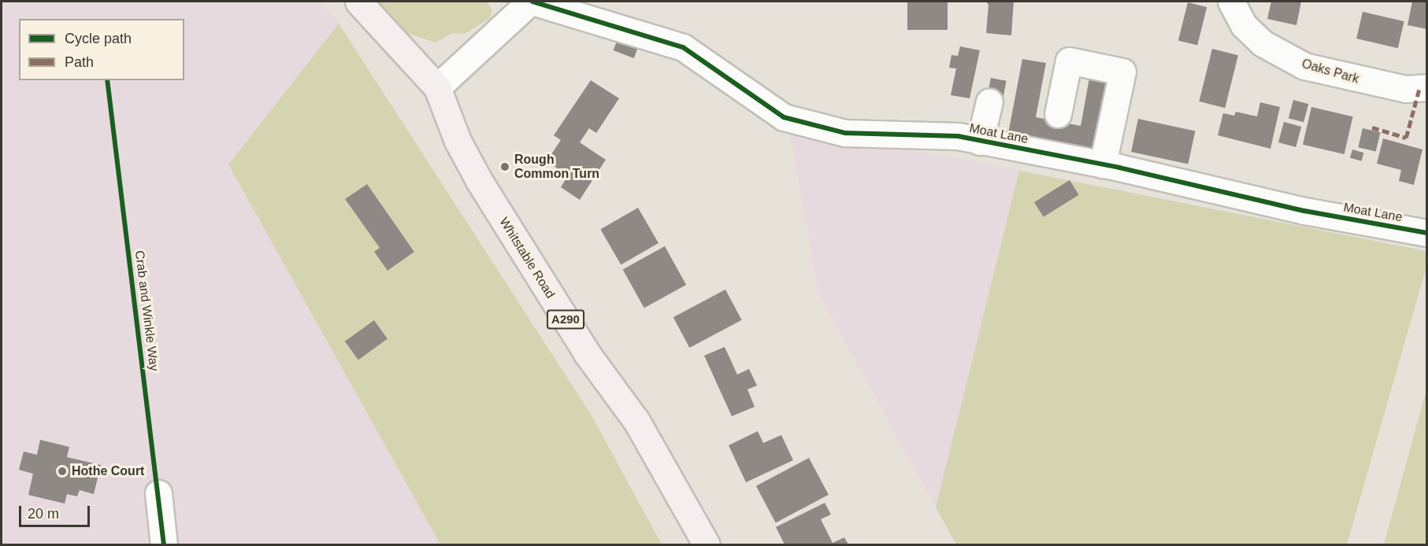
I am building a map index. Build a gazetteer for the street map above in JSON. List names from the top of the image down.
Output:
{
  "streets": {
    "main road": ["Whitstable Road", "A290"],
    "street": ["Oaks Park", "Moat Lane"],
    "cycle path": ["Crab and Winkle Way"]
  },
  "places": ["Rough Common Turn", "Hothe Court"],
  "legend": ["Cycle path", "Path"],
  "scale_bar": "20 m"
}
